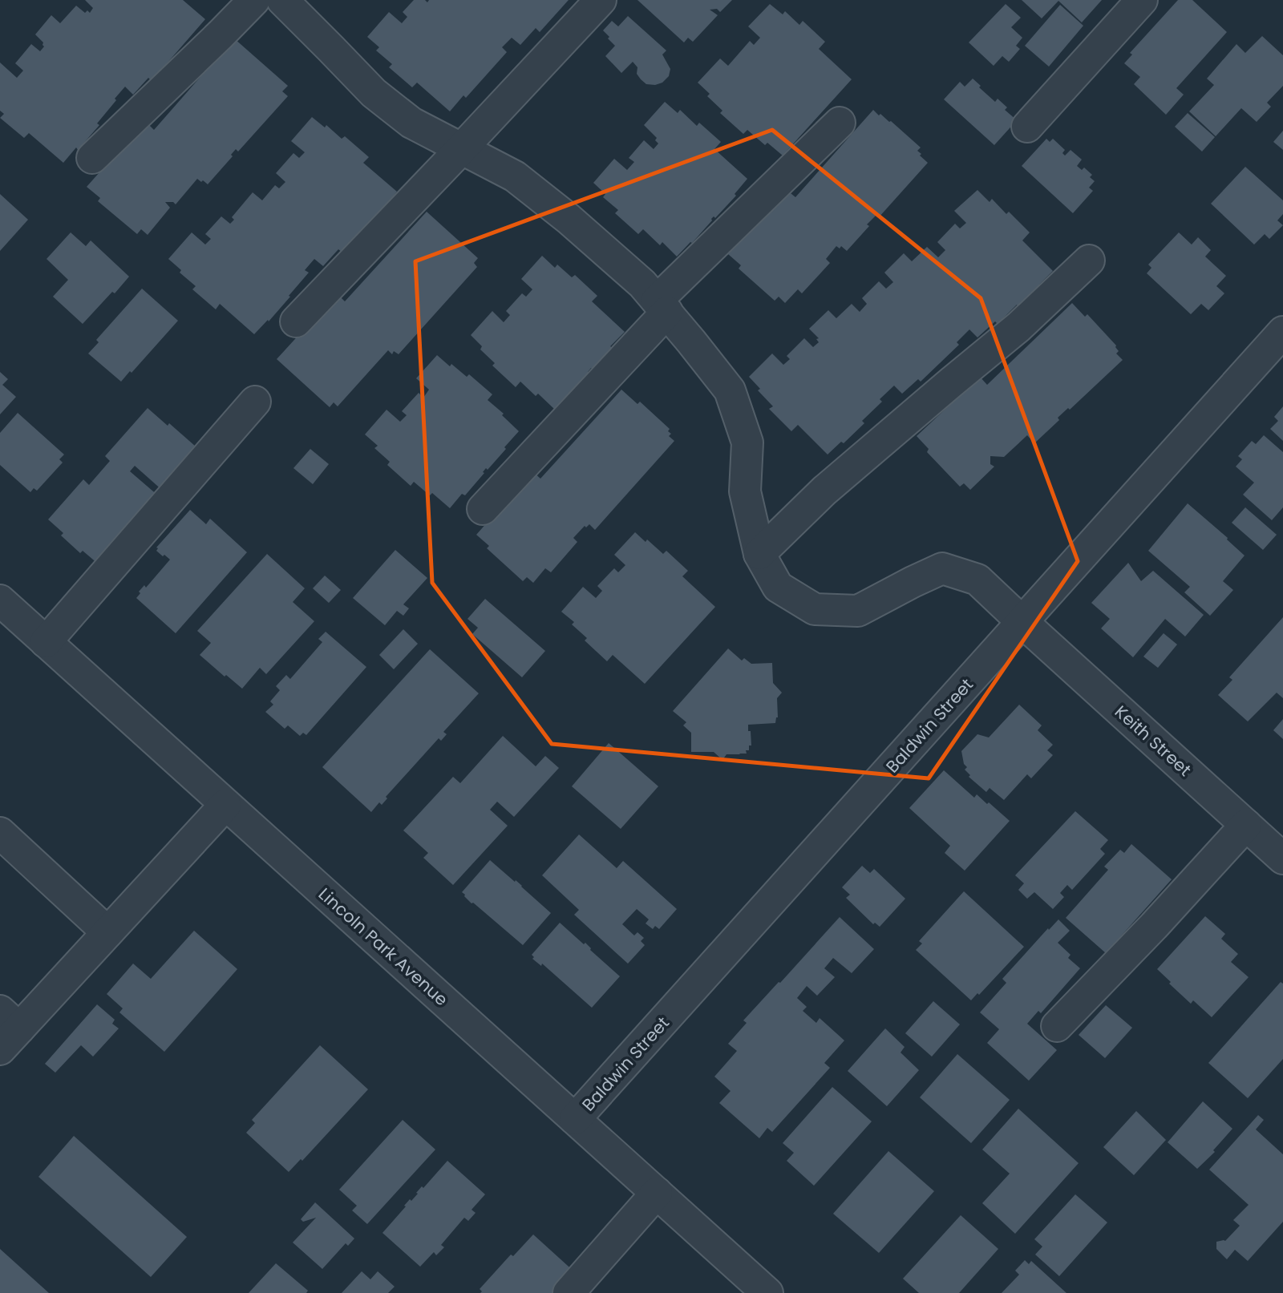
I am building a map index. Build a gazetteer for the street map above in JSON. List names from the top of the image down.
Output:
{
  "streets": {
    "street": ["Baldwin Street", "Keith Street", "Lincoln Park Avenue"]
  },
  "crossings": [
    ["Baldwin Street", "Keith Street"],
    ["Baldwin Street", "Lincoln Park Avenue"]
  ]
}
